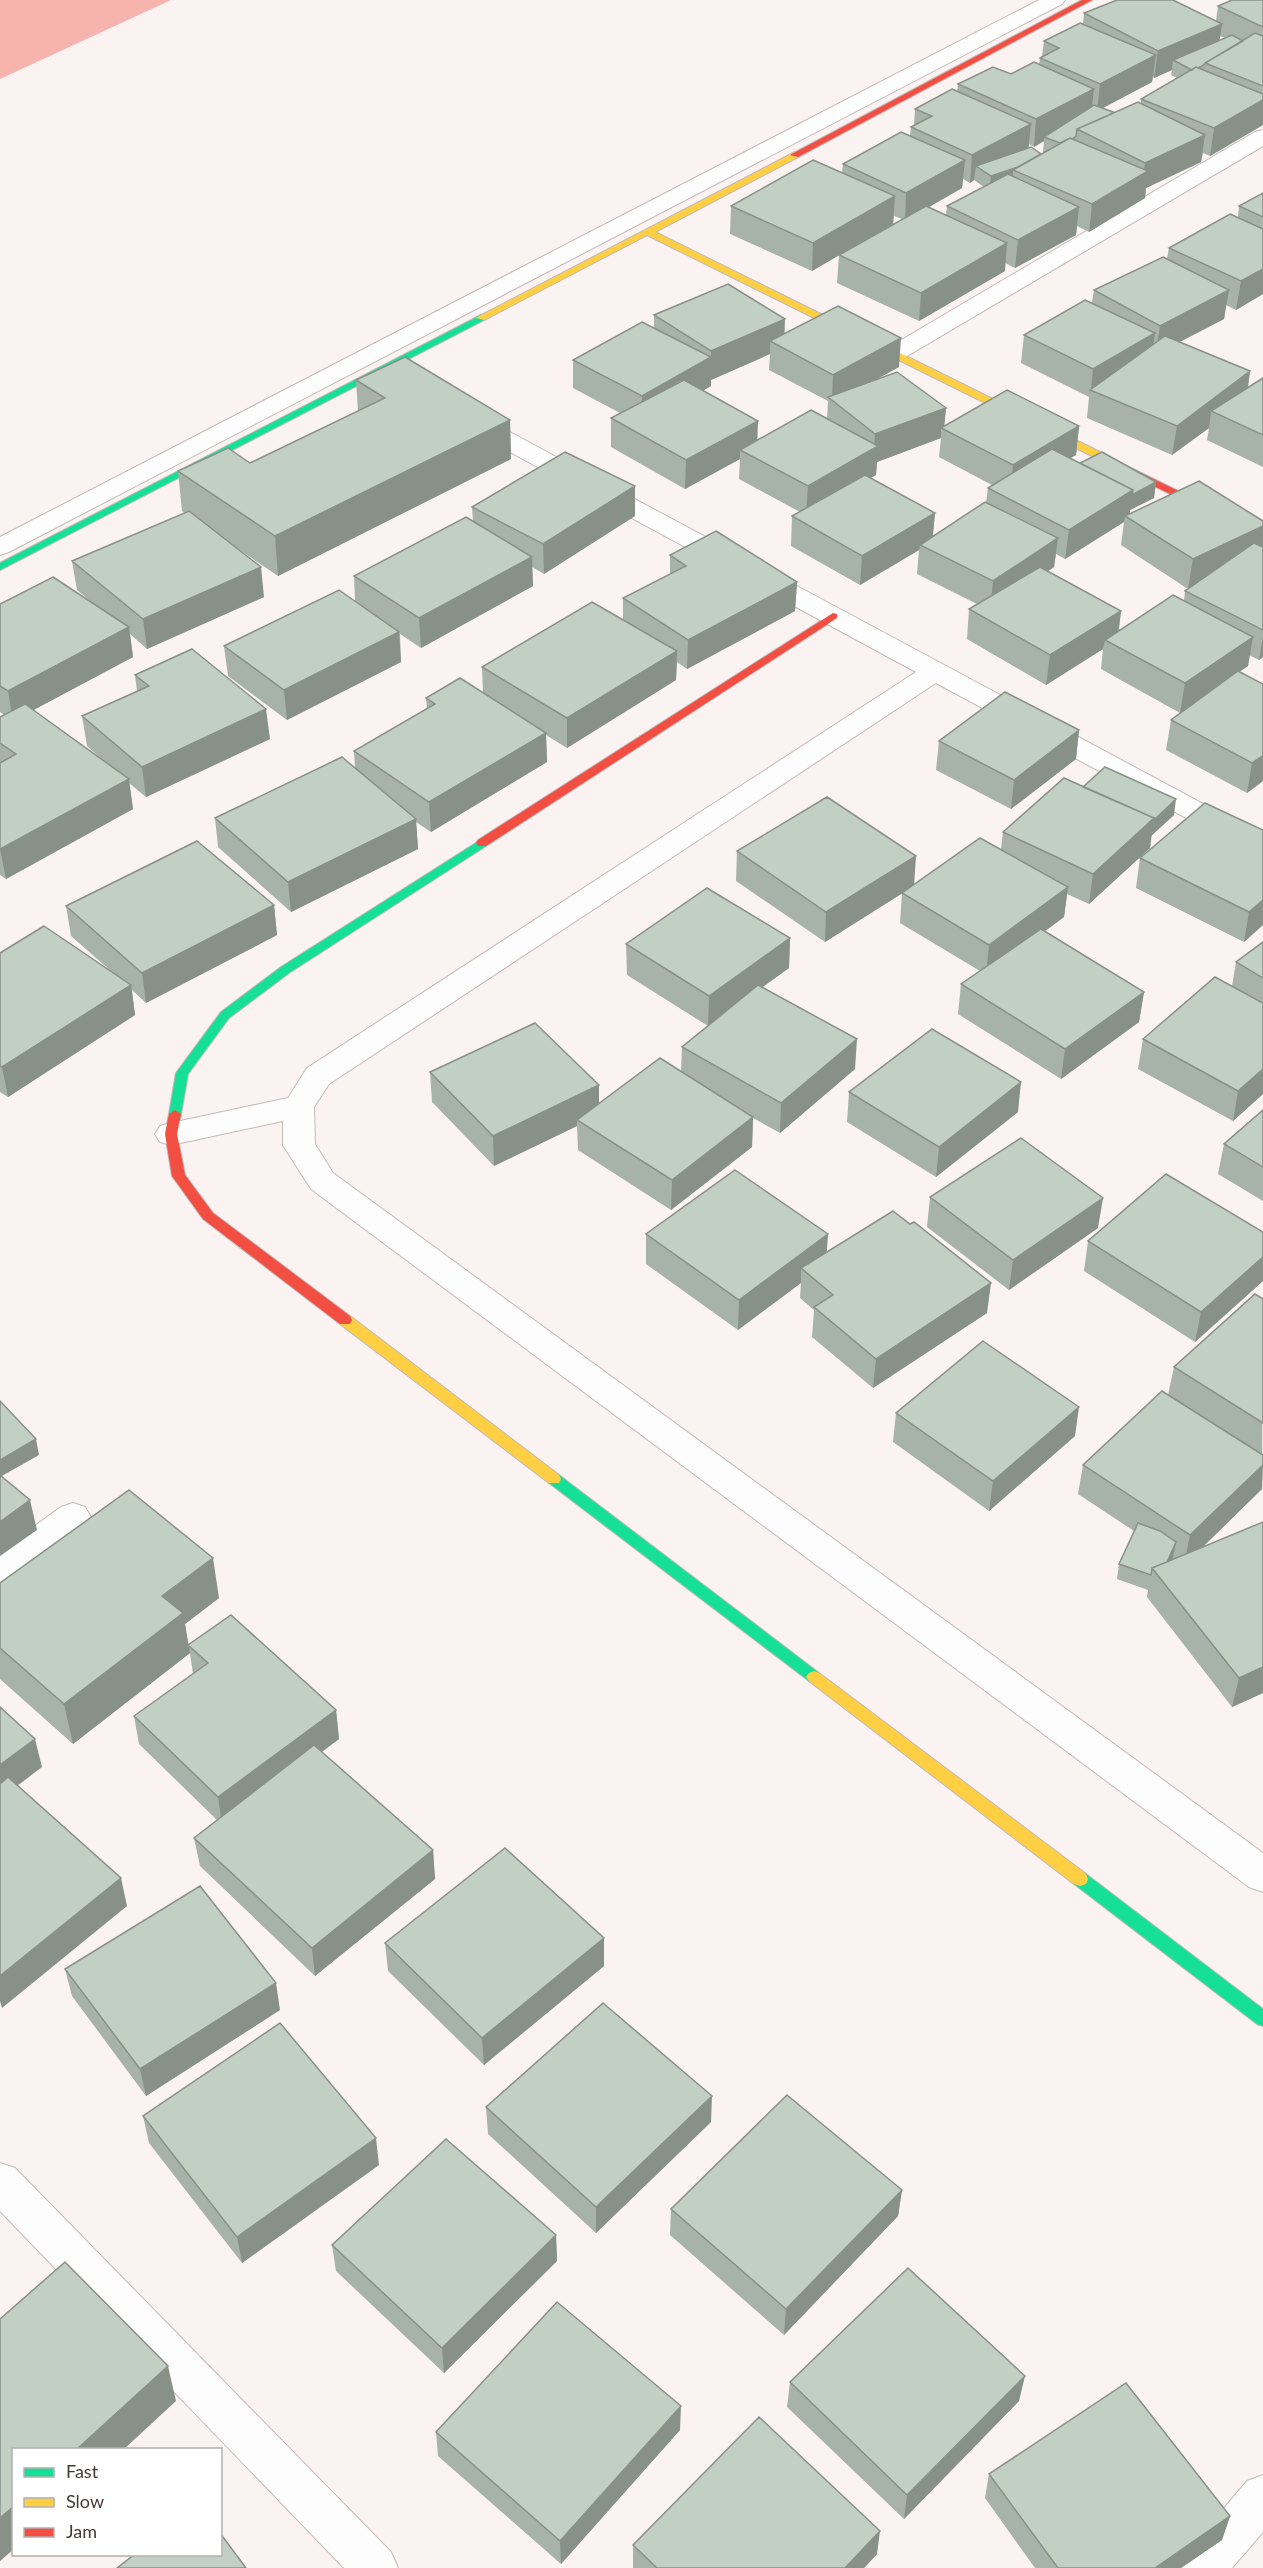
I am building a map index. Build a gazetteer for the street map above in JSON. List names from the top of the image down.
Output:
{
  "legend": ["Fast", "Slow", "Jam"]
}
